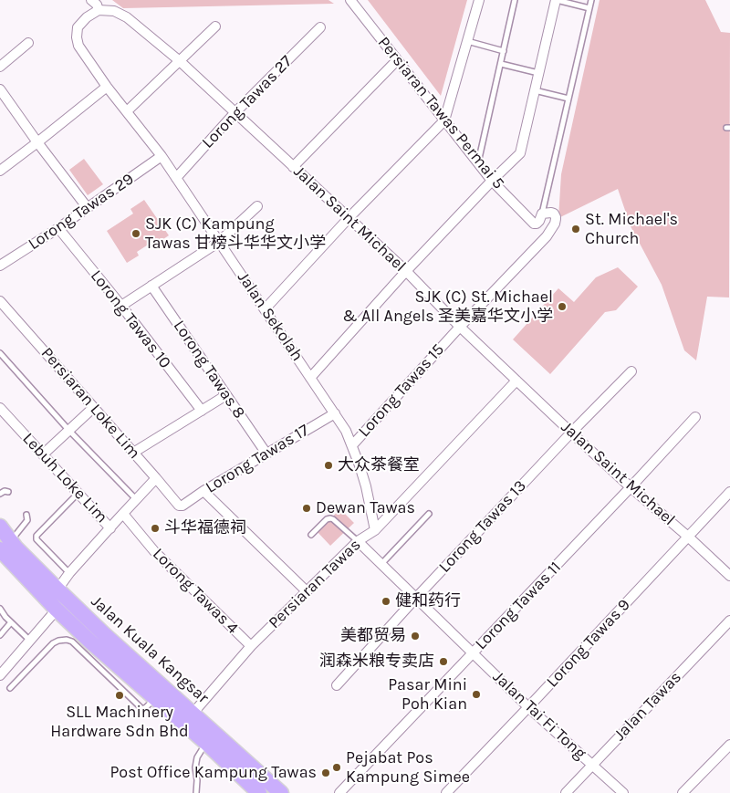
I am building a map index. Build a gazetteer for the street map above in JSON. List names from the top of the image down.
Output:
{
  "streets": {
    "highway": ["Jalan Kuala Kangsar"],
    "street": [
      "Lorong Tawas 27",
      "Persiaran Tawas Permai 5",
      "Lorong Tawas 29",
      "Jalan Saint Michael",
      "Jalan Sekolah",
      "Lorong Tawas 10",
      "Lorong Tawas 8",
      "Lorong Tawas 15",
      "Persiaran Loke Lim",
      "Lorong Tawas 17",
      "Lebuh Loke Lim",
      "Lorong Tawas 13",
      "Persiaran Tawas",
      "Lorong Tawas 4",
      "Lorong Tawas 11",
      "Lorong Tawas 9",
      "Jalan Tawas",
      "Jalan Tai Fi Tong"
    ]
  },
  "crossings": [
    ["Lorong Tawas 27", "Jalan Saint Michael"],
    ["Lorong Tawas 27", "Jalan Sekolah"],
    ["Persiaran Tawas Permai 5", "Lorong Tawas 15"],
    ["Lorong Tawas 29", "Jalan Sekolah"],
    ["Lorong Tawas 29", "Lorong Tawas 10"],
    ["Jalan Saint Michael", "Jalan Sekolah"],
    ["Jalan Saint Michael", "Lorong Tawas 15"],
    ["Jalan Saint Michael", "Lorong Tawas 13"],
    ["Jalan Saint Michael", "Persiaran Tawas"],
    ["Jalan Saint Michael", "Lorong Tawas 11"],
    ["Jalan Saint Michael", "Lorong Tawas 9"],
    ["Jalan Sekolah", "Lorong Tawas 15"],
    ["Jalan Sekolah", "Lorong Tawas 17"],
    ["Jalan Sekolah", "Persiaran Tawas"],
    ["Lorong Tawas 8", "Lorong Tawas 17"],
    ["Persiaran Loke Lim", "Lorong Tawas 17"],
    ["Lorong Tawas 13", "Jalan Tai Fi Tong"],
    ["Persiaran Tawas", "Lorong Tawas 4"],
    ["Persiaran Tawas", "Jalan Kuala Kangsar"],
    ["Persiaran Tawas", "Jalan Tai Fi Tong"],
    ["Lorong Tawas 11", "Jalan Tai Fi Tong"],
    ["Lorong Tawas 9", "Jalan Tai Fi Tong"],
    ["Jalan Tawas", "Jalan Tai Fi Tong"]
  ],
  "places": [
    "St. Michael's Church",
    "SJK (C) Kampung Tawas 甘榜斗华华文小学",
    "SJK (C) St. Michael & All Angels 圣美嘉华文小学",
    "大众茶餐室",
    "Dewan Tawas",
    "斗华福德祠",
    "健和药行",
    "美都贸易",
    "润森米粮专卖店",
    "Pasar Mini Poh Kian",
    "SLL Machinery Hardware Sdn Bhd",
    "Pejabat Pos Kampung Simee",
    "Post Office Kampung Tawas"
  ]
}
